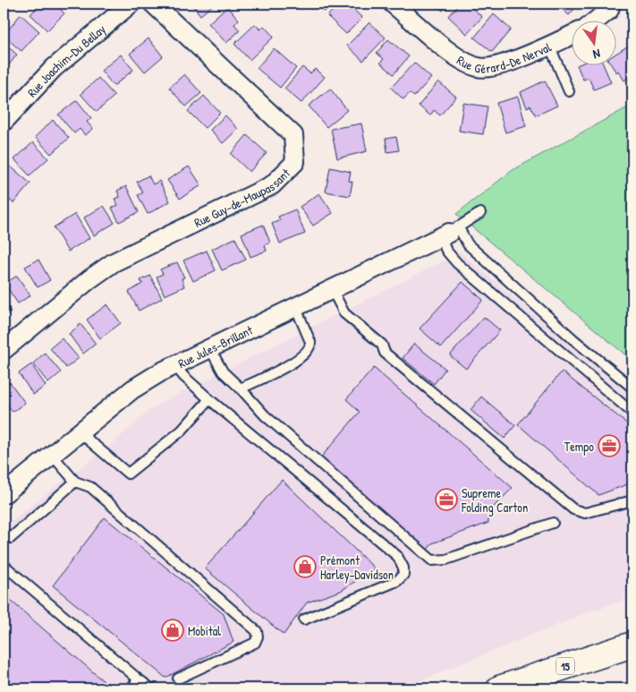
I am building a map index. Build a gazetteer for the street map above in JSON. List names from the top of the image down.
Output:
{
  "streets": {
    "highway": ["15"],
    "street": [
      "Rue Gérard-De Nerval",
      "Rue Joachim-Du Bellay",
      "Rue Guy-de-Maupassant",
      "Rue Jules-Brillant"
    ]
  },
  "places": {
    "office": ["Tempo", "Supreme Folding Carton"],
    "shop": ["Prémont Harley-Davidson", "Mobital"]
  },
  "north": "bottom"
}
